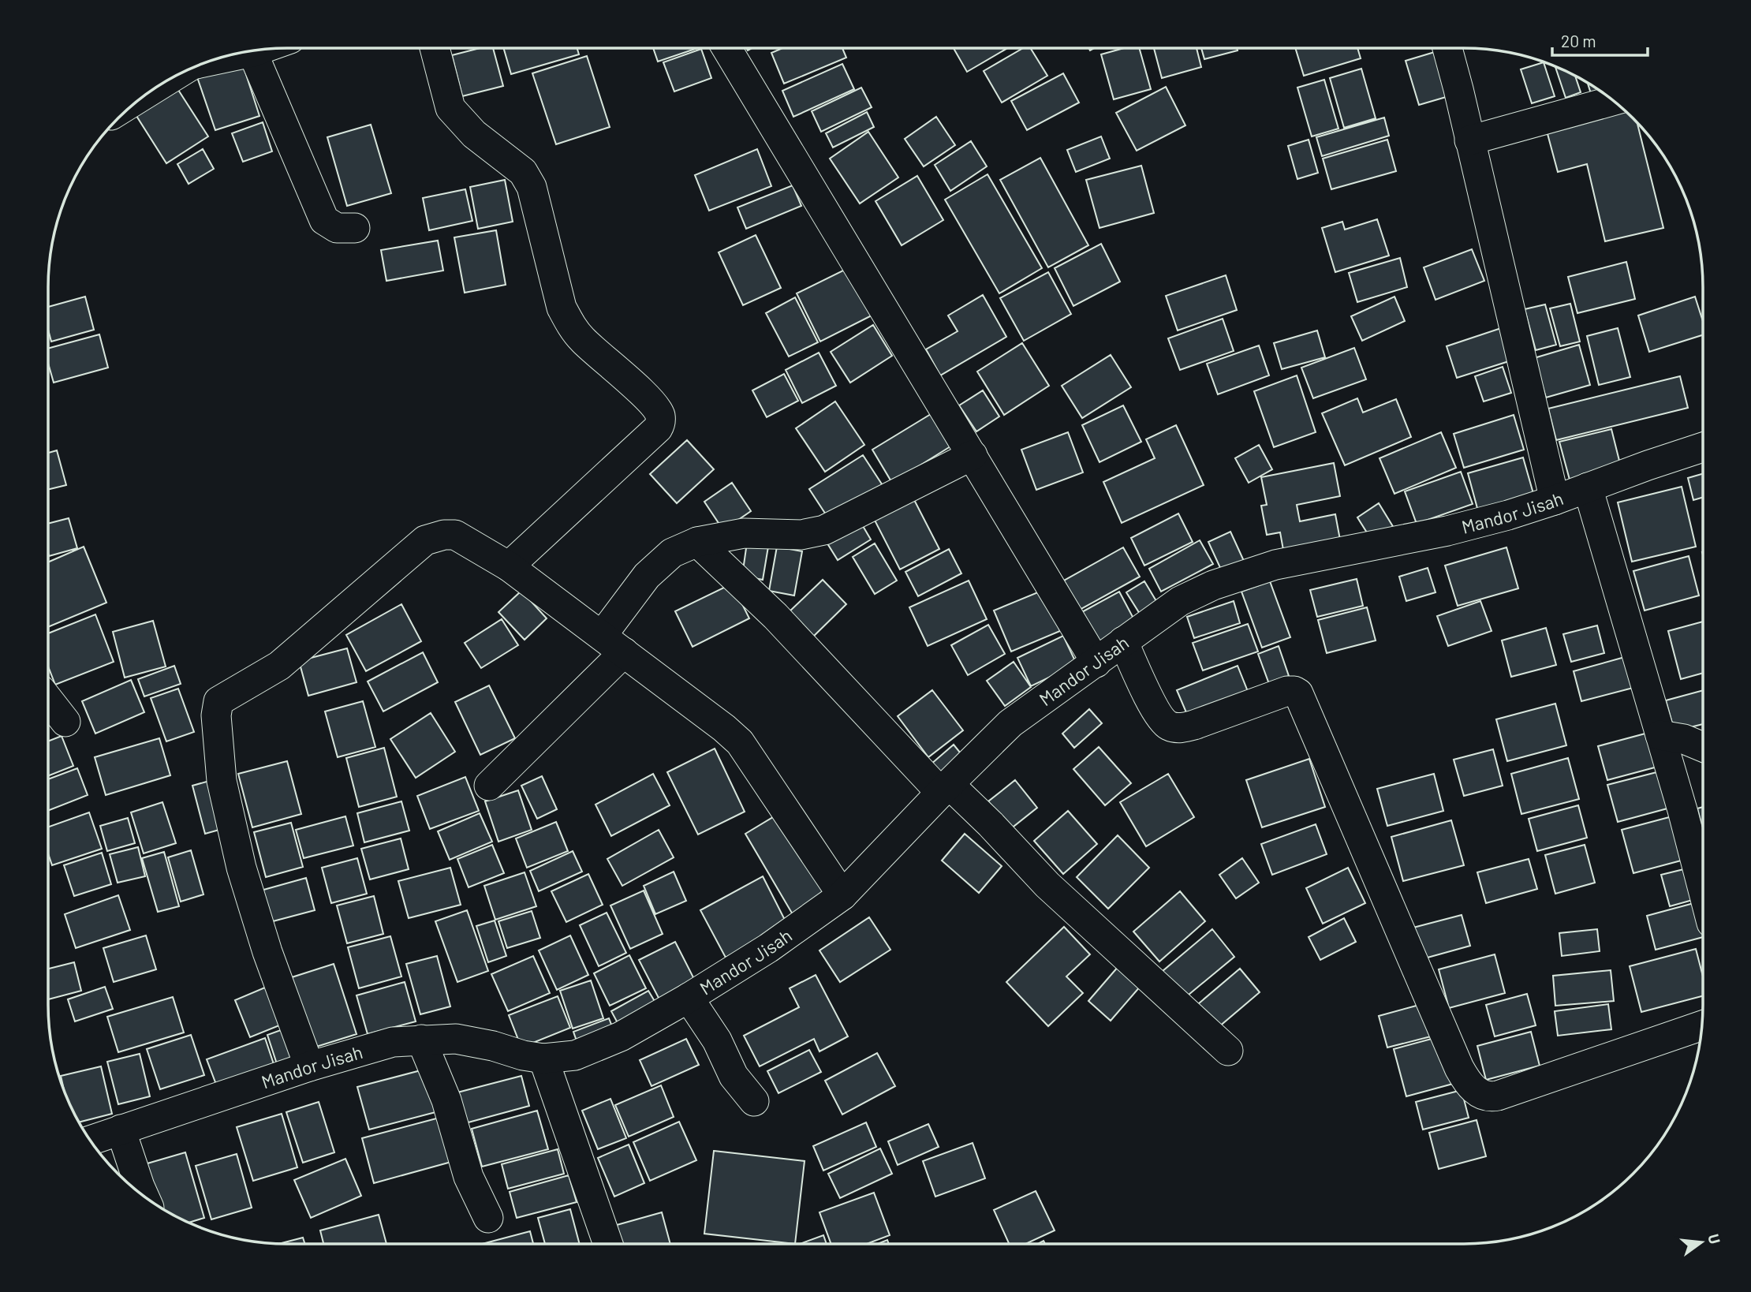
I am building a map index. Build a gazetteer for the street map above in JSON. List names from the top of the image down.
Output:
{
  "streets": {
    "street": ["Mandor Jisah"]
  },
  "scale_bar": "20 m",
  "north": "right"
}
